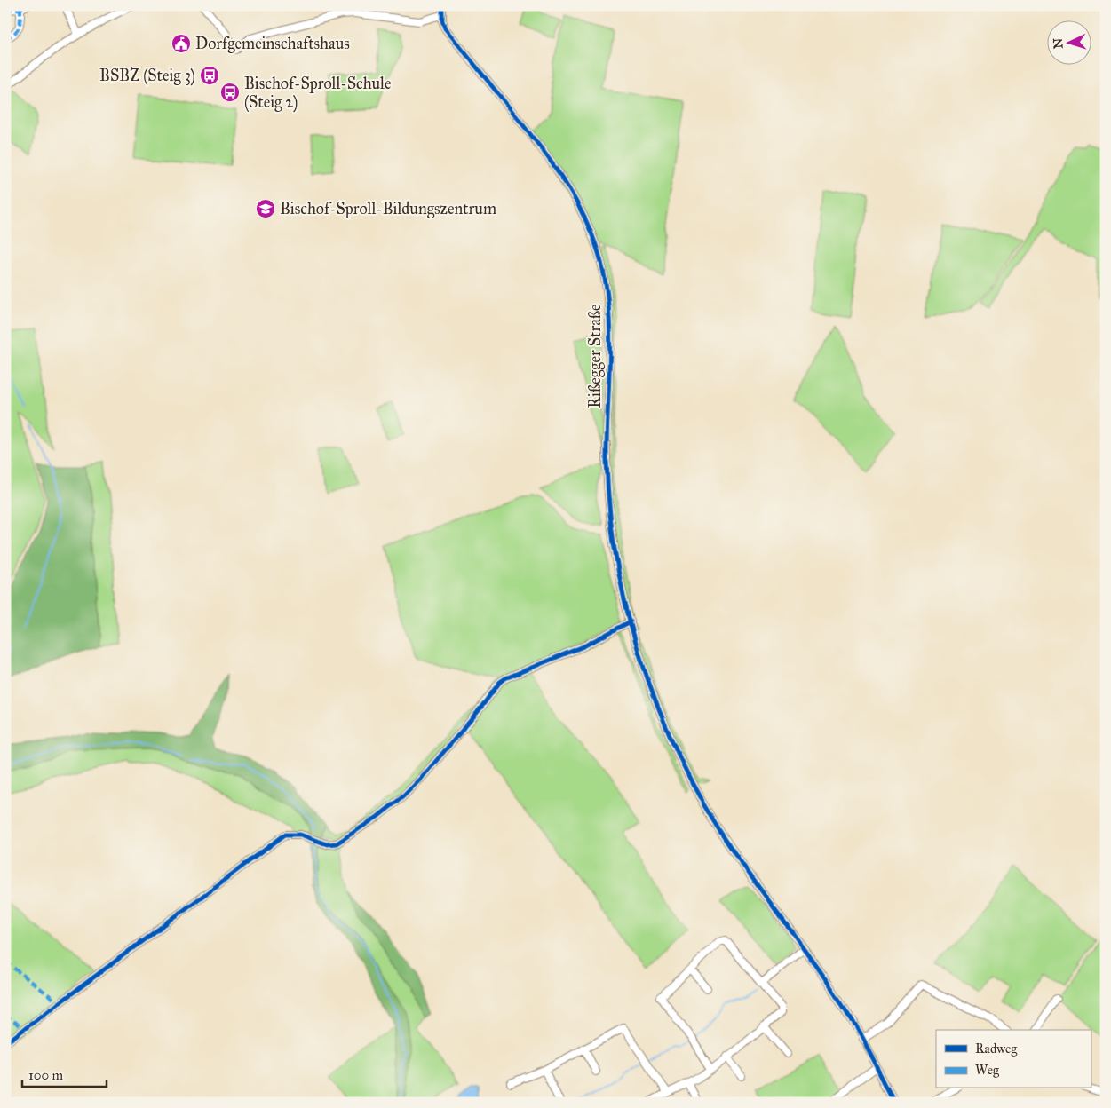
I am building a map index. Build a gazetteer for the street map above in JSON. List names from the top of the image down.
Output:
{
  "streets": {
    "street": ["Rißegger Straße"]
  },
  "places": {
    "public building": ["Dorfgemeinschaftshaus"],
    "bus stop": ["BSBZ (Steig 3)", "Bischof-Sproll-Schule (Steig 2)"],
    "school or university": ["Bischof-Sproll-Bildungszentrum"]
  },
  "legend": ["Radweg", "Weg"],
  "scale_bar": "100 m",
  "north": "left"
}
